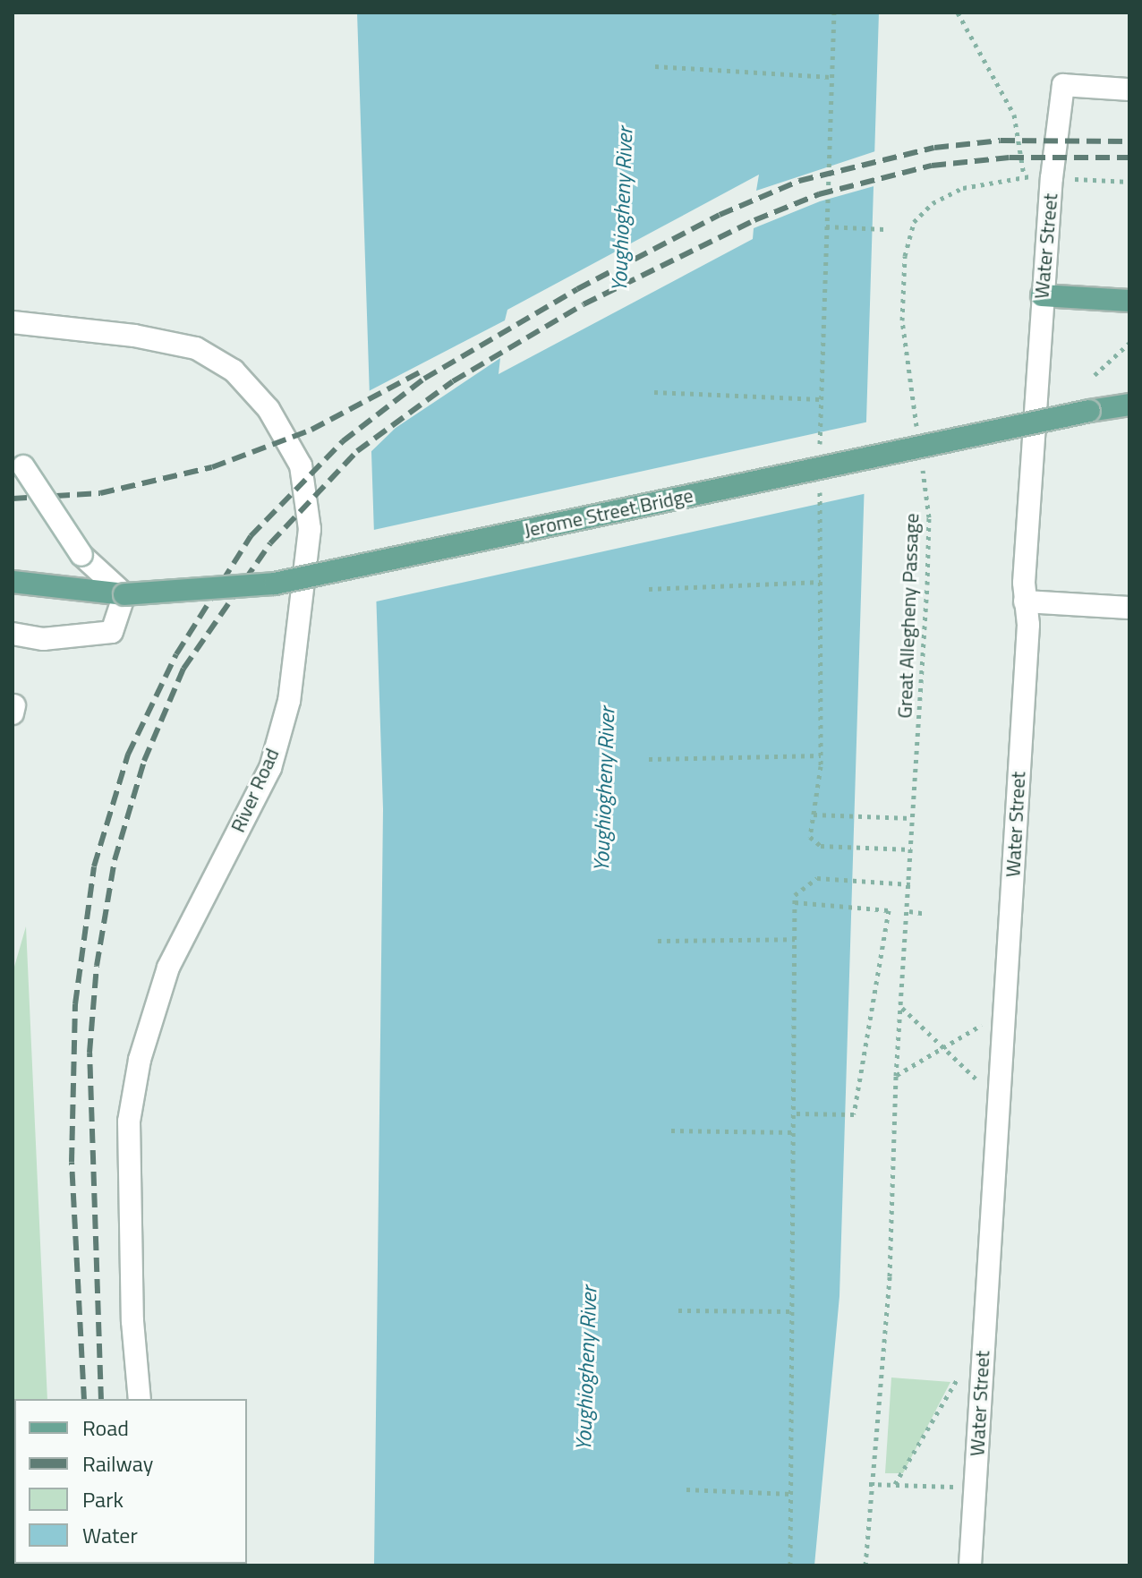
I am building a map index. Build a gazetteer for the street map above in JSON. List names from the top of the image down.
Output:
{
  "streets": {
    "main road": ["Jerome Street Bridge"],
    "street": ["Water Street", "River Road"],
    "path": ["Great Allegheny Passage"]
  },
  "water": ["Youghiogheny River"],
  "legend": [
    "Road",
    "Railway",
    "Park",
    "Water"
  ]
}
